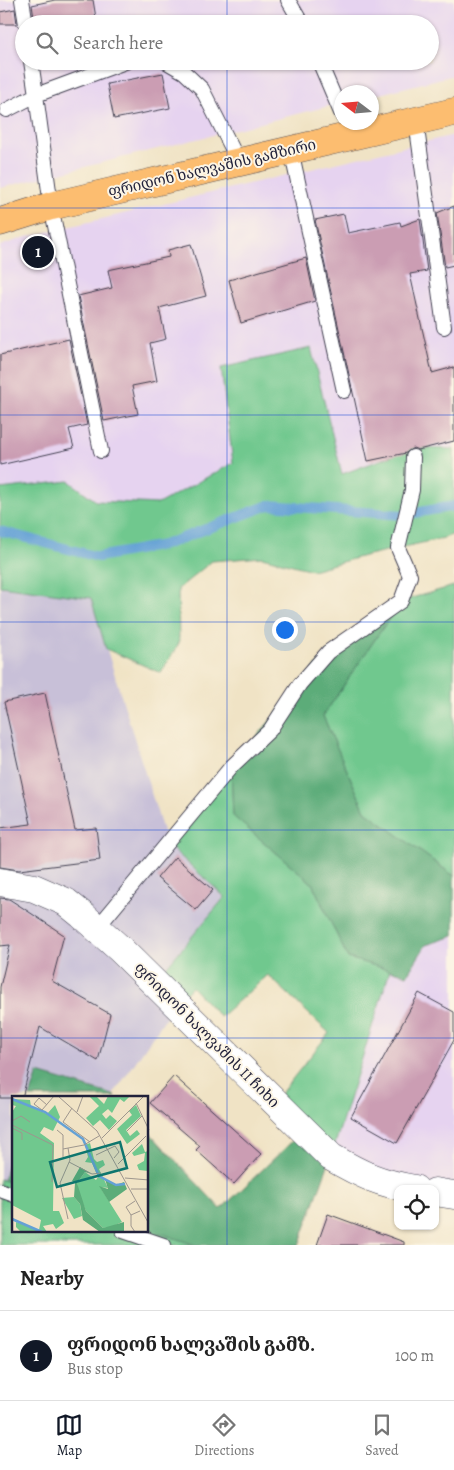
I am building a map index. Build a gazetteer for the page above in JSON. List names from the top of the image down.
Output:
{
  "streets": {
    "highway": ["ფრიდონ ხალვაშის გამზირი"],
    "street": ["ფრიდონ ხალვაშის II ჩიხი"]
  },
  "north": "left",
  "page": {
    "search": "Search here",
    "pins": "1",
    "heading": "Nearby",
    "list": [
      {
        "mark": "1",
        "name": "ფრიდონ ხალვაშის გამზ.",
        "note": "Bus stop",
        "value": "100 m"
      }
    ],
    "nav": ["Map", "Directions", "Saved"]
  }
}
